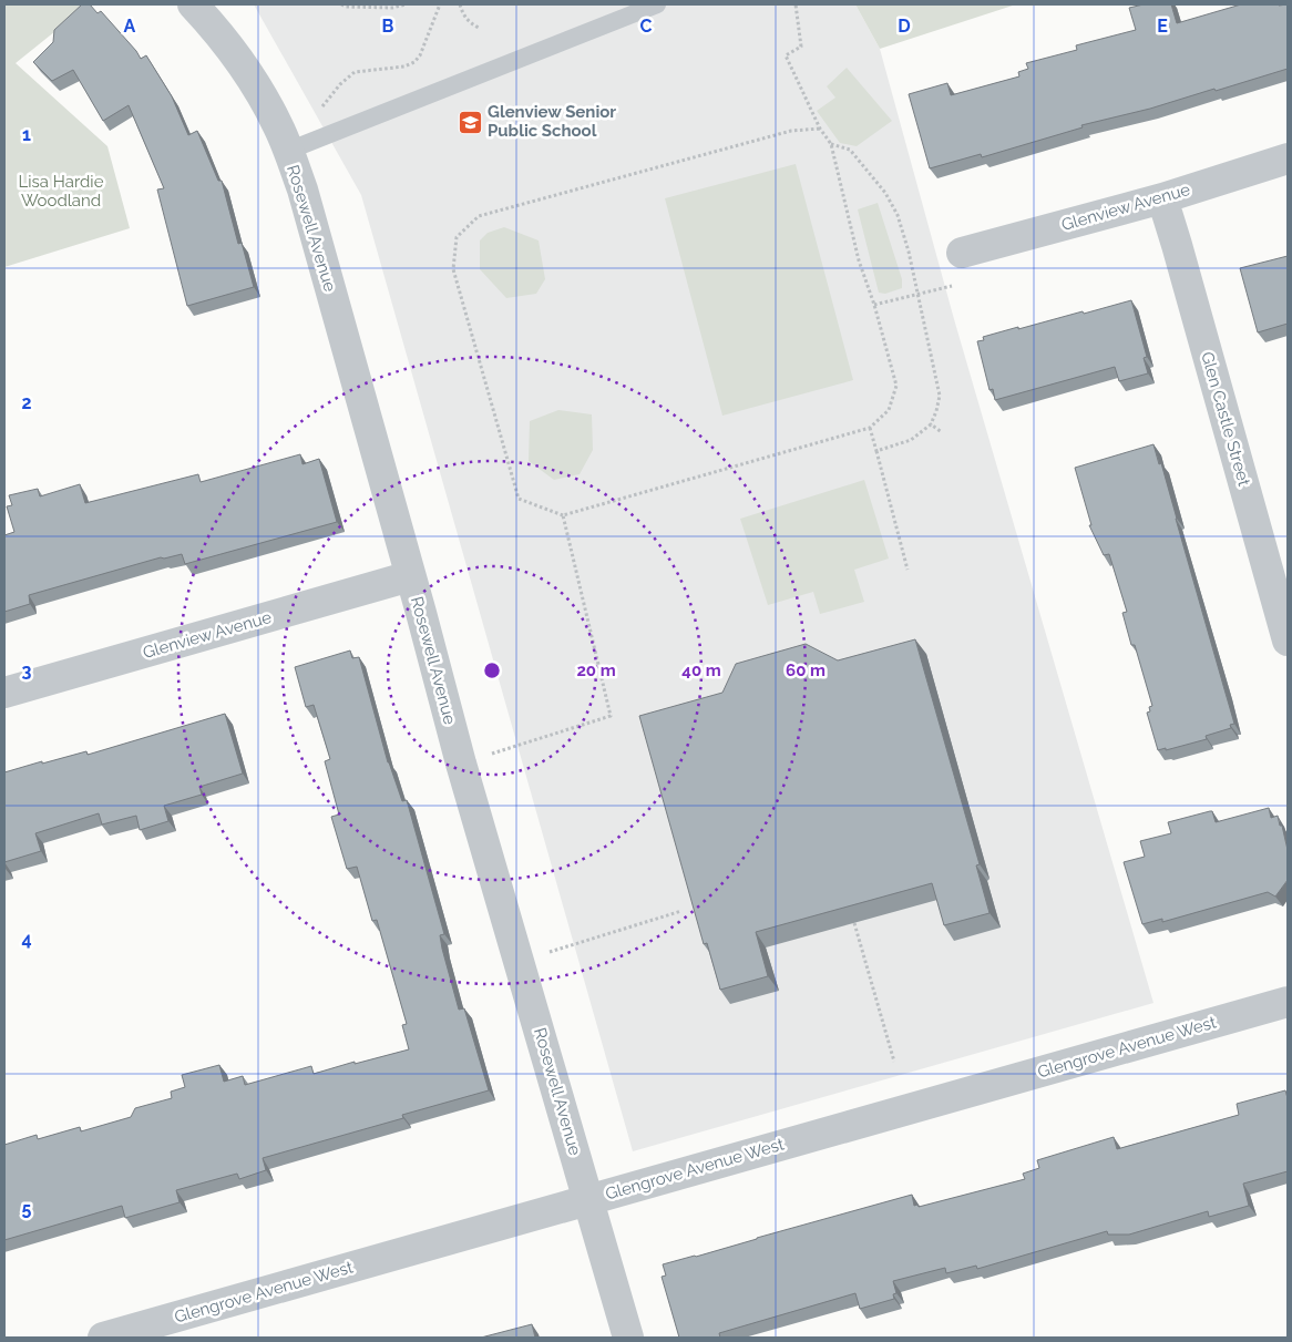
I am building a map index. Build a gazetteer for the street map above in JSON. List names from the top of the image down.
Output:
{
  "streets": {
    "street": [
      "Glenview Avenue",
      "Rosewell Avenue",
      "Glen Castle Street",
      "Glengrove Avenue West"
    ]
  },
  "crossings": [
    ["Glenview Avenue", "Rosewell Avenue"],
    ["Glenview Avenue", "Glen Castle Street"],
    ["Rosewell Avenue", "Glengrove Avenue West"]
  ],
  "parks": ["Lisa Hardie Woodland"],
  "places": {
    "school or university": ["Glenview Senior Public School"]
  },
  "grid": {
    "columns": [
      "A",
      "B",
      "C",
      "D",
      "E"
    ],
    "rows": [
      "1",
      "2",
      "3",
      "4",
      "5"
    ]
  },
  "rings": ["20 m", "40 m", "60 m"]
}
